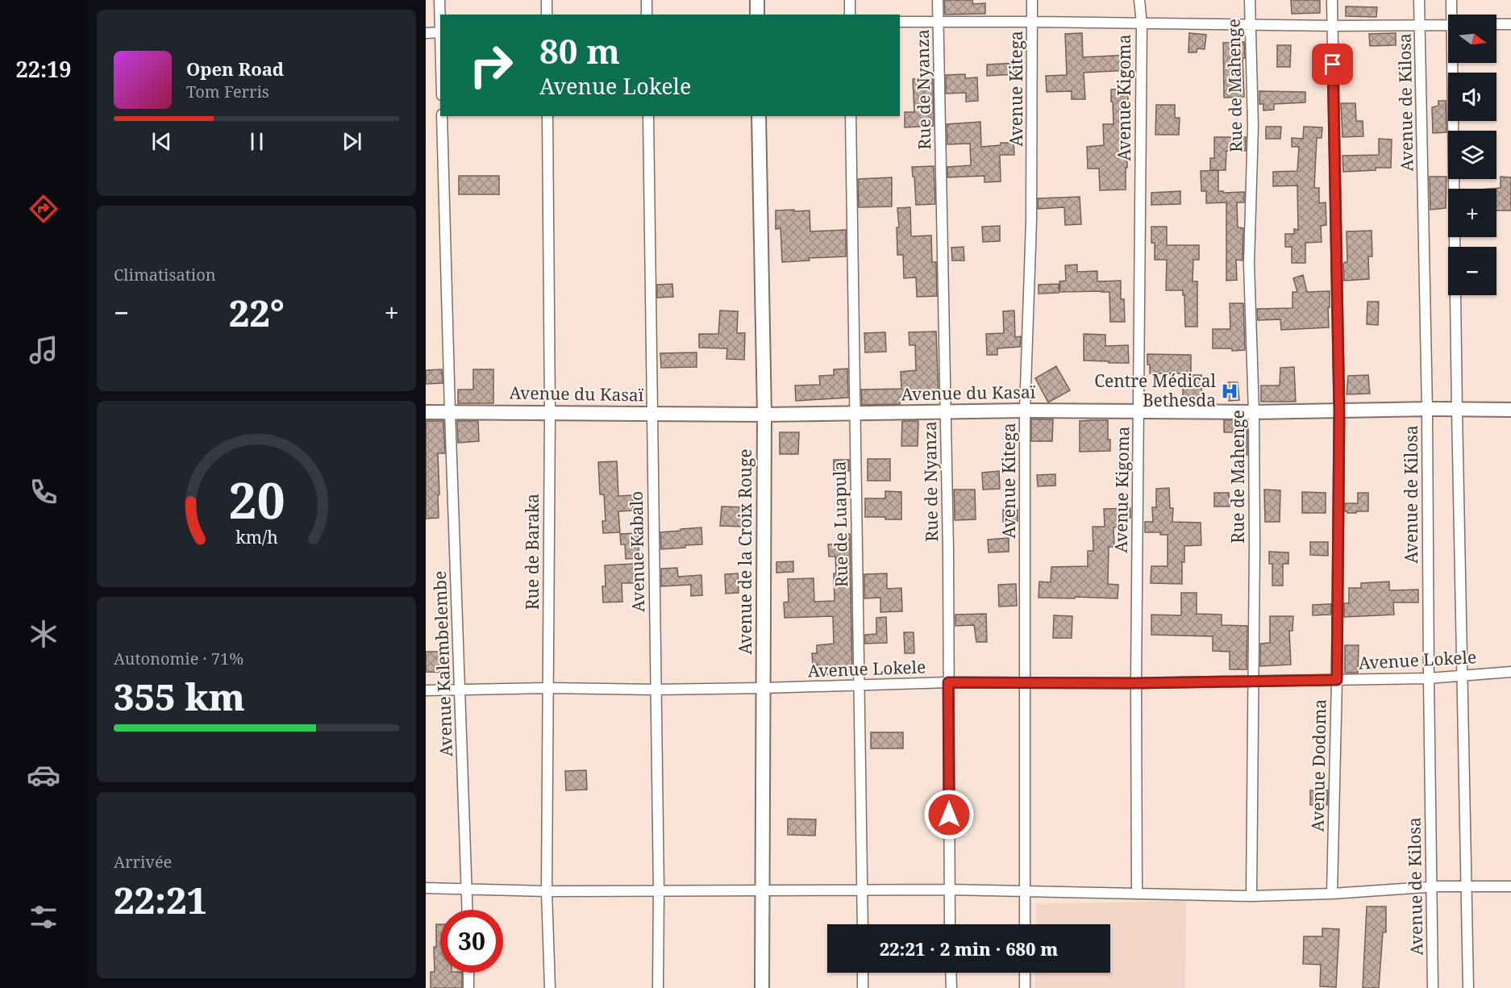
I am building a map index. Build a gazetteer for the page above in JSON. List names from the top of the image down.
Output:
{
  "streets": {
    "street": [
      "Rue de Mahenge",
      "Avenue Kitega",
      "Rue de Nyanza",
      "Avenue Kigoma",
      "Avenue de Kilosa",
      "Avenue du Kasaï",
      "Rue de Luapula",
      "Rue de Baraka",
      "Avenue Kabalo",
      "Avenue de la Croix Rouge",
      "Avenue Lokele",
      "Avenue Kalembelembe",
      "Avenue Dodoma"
    ]
  },
  "crossings": [
    ["Rue de Mahenge", "Avenue du Kasaï"],
    ["Rue de Mahenge", "Avenue Lokele"],
    ["Avenue Kitega", "Avenue du Kasaï"],
    ["Avenue Kitega", "Avenue Lokele"],
    ["Rue de Nyanza", "Avenue du Kasaï"],
    ["Rue de Nyanza", "Avenue Lokele"],
    ["Avenue Kigoma", "Avenue du Kasaï"],
    ["Avenue Kigoma", "Avenue Lokele"],
    ["Avenue de Kilosa", "Avenue du Kasaï"],
    ["Avenue de Kilosa", "Avenue Lokele"],
    ["Avenue du Kasaï", "Rue de Luapula"],
    ["Avenue du Kasaï", "Rue de Baraka"],
    ["Avenue du Kasaï", "Avenue Kabalo"],
    ["Avenue du Kasaï", "Avenue de la Croix Rouge"],
    ["Avenue du Kasaï", "Avenue Kalembelembe"],
    ["Avenue du Kasaï", "Avenue Dodoma"],
    ["Rue de Luapula", "Avenue Lokele"],
    ["Rue de Baraka", "Avenue Lokele"],
    ["Avenue Kabalo", "Avenue Lokele"],
    ["Avenue de la Croix Rouge", "Avenue Lokele"],
    ["Avenue Lokele", "Avenue Kalembelembe"],
    ["Avenue Lokele", "Avenue Dodoma"]
  ],
  "places": {
    "hospital": ["Centre Médical Bethesda"]
  },
  "north": "right",
  "page": {
    "tabs": "22:19",
    "map_buttons": ["+", "−"],
    "turn": ["80 m", "Avenue Lokele"],
    "song": ["Open Road", "Tom Ferris"],
    "tile": [
      "Climatisation",
      ["Autonomie · 71%", "355 km"],
      ["Arrivée", "22:21"]
    ],
    "heat": ["−", "22°", "+"],
    "limit": "30",
    "trip": "22:21 · 2 min · 680 m",
    "gauge": ["20", "km/h"]
  }
}
